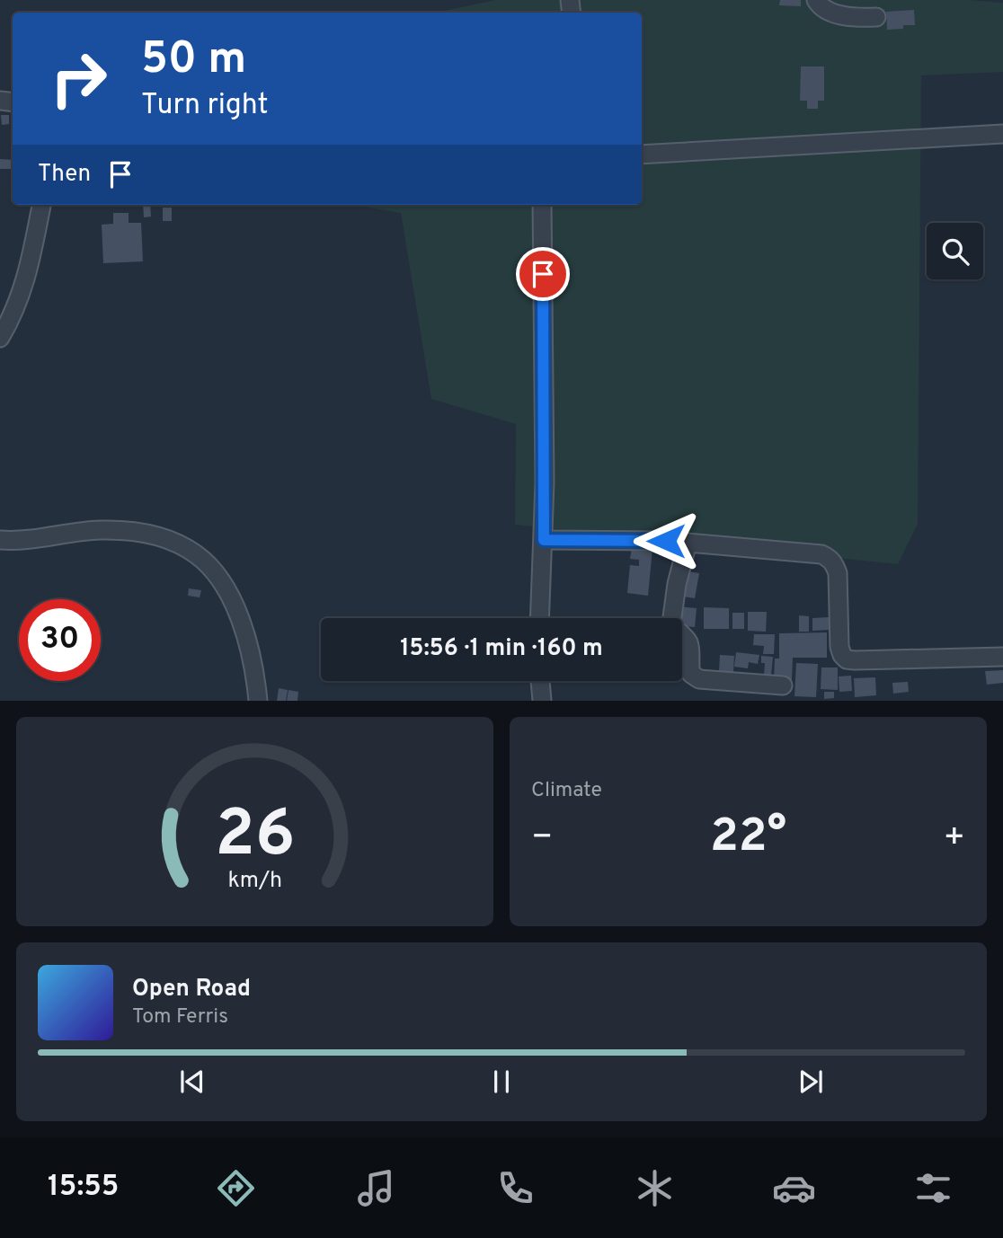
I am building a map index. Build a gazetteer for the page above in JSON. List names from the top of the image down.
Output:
{
  "page": {
    "turn": ["50 m", "Turn right"],
    "then": "Then",
    "limit": "30",
    "trip": "15:56 · 1 min · 160 m",
    "tile": "Climate",
    "heat": ["−", "22°", "+"],
    "song": ["Open Road", "Tom Ferris"],
    "tabs": "15:55",
    "gauge": ["26", "km/h"]
  }
}
